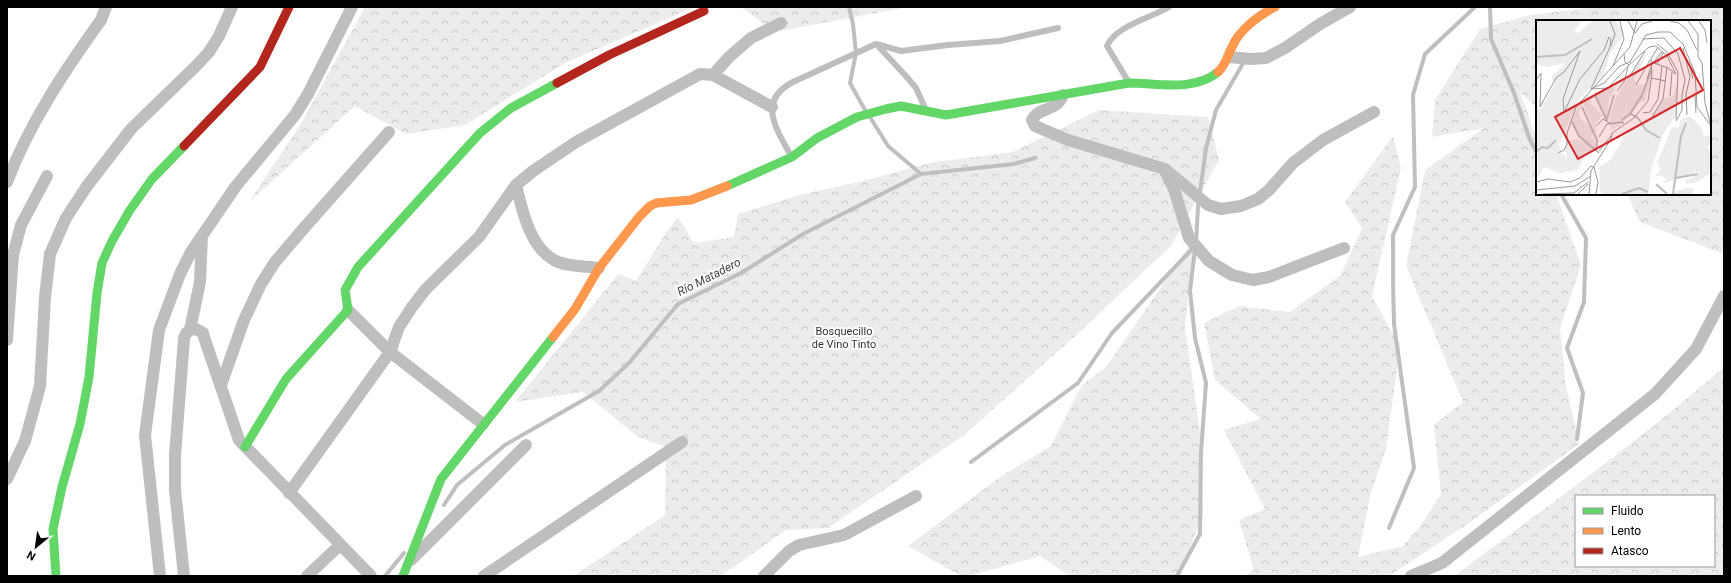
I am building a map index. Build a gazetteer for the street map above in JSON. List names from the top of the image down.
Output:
{
  "water": ["Río Matadero"],
  "parks": ["Bosquecillo de Vino Tinto"],
  "legend": ["Fluido", "Lento", "Atasco"],
  "north": "bottom left"
}
